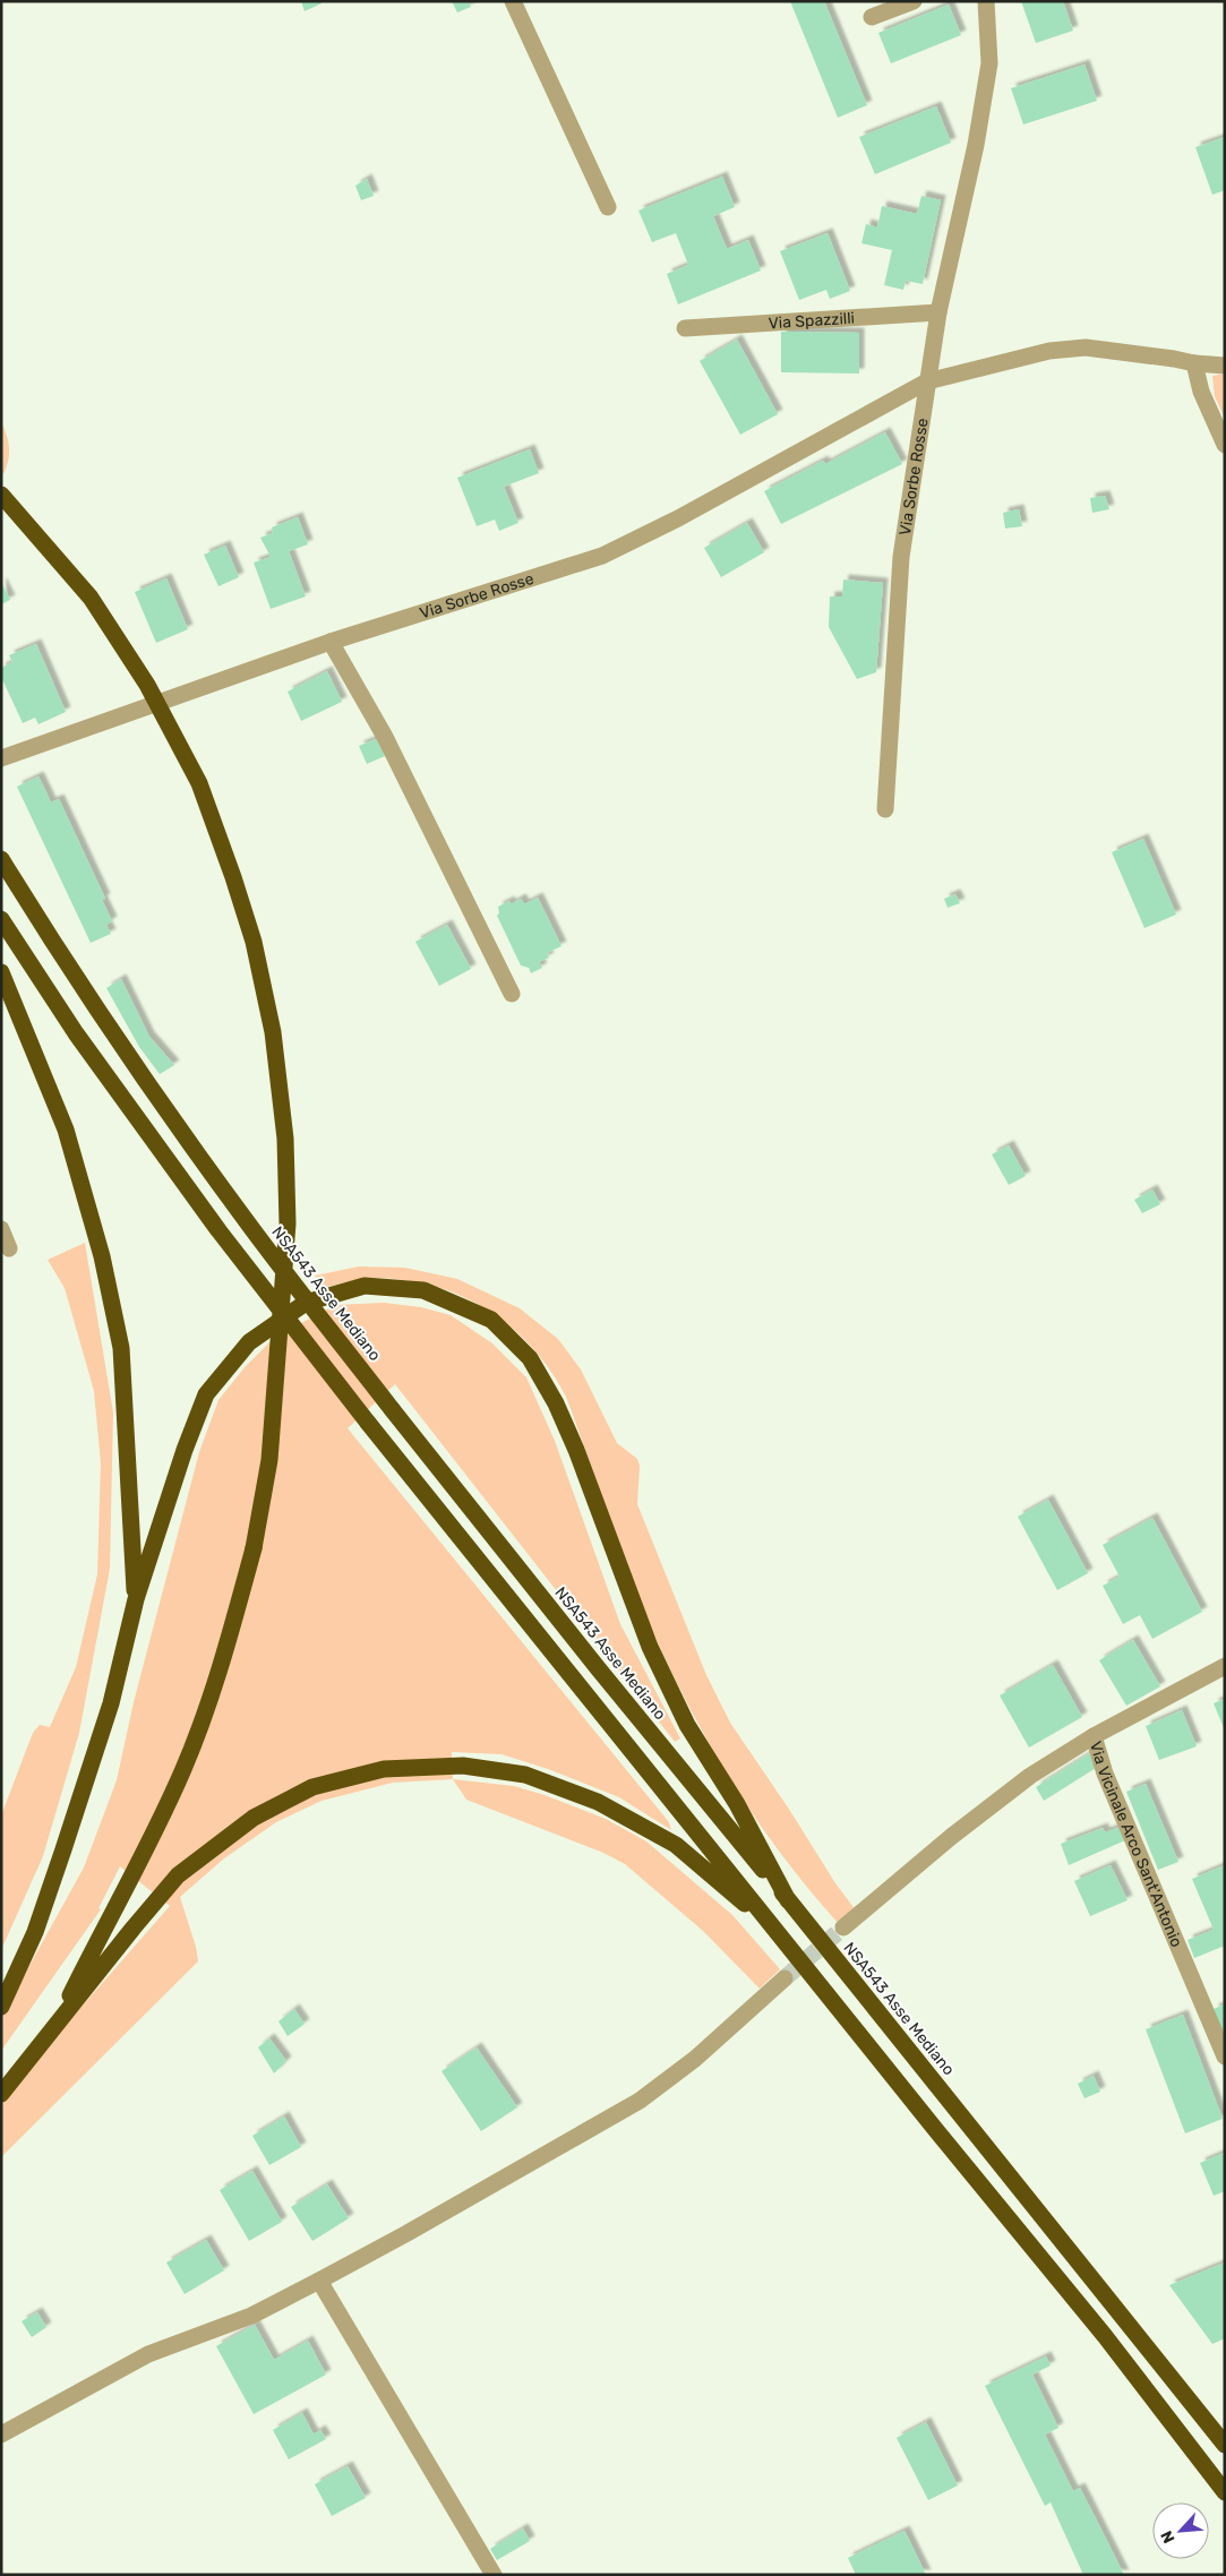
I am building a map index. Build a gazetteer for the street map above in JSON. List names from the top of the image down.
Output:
{
  "streets": {
    "highway": ["NSA543 Asse Mediano"],
    "street": ["Via Spazzilli", "Via Sorbe Rosse", "Via Vicinale Arco Sant'Antonio"]
  },
  "crossings": [
    ["Via Spazzilli", "Via Sorbe Rosse"]
  ],
  "north": "bottom left"
}
